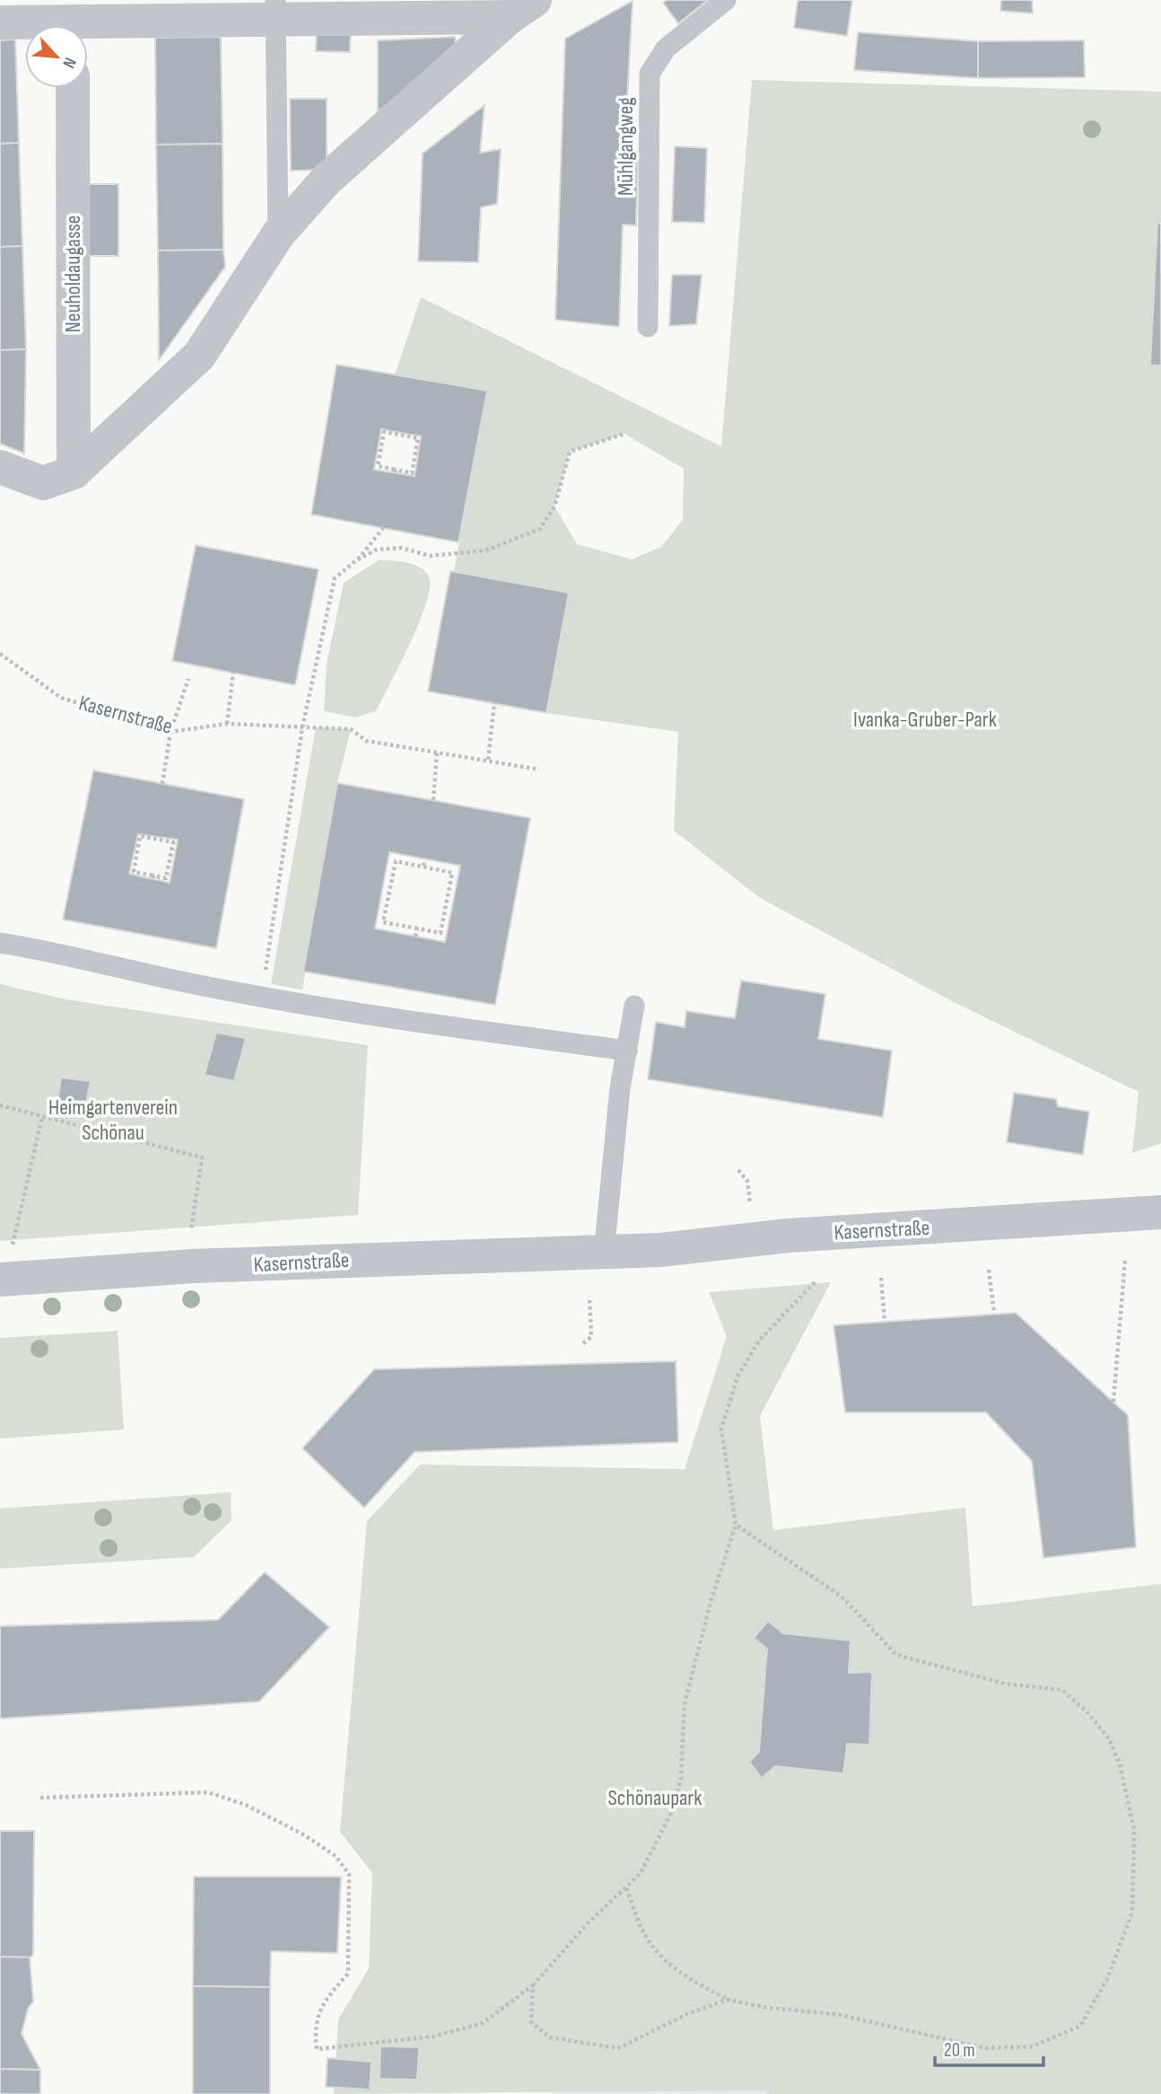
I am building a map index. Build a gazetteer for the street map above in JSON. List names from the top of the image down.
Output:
{
  "streets": {
    "street": ["Neuholdaugasse", "Kasernstraße"],
    "lane": ["Mühlgangweg"]
  },
  "parks": ["Ivanka-Gruber-Park", "Heimgartenverein Schönau", "Schönaupark"],
  "scale_bar": "20 m",
  "north": "bottom right"
}
